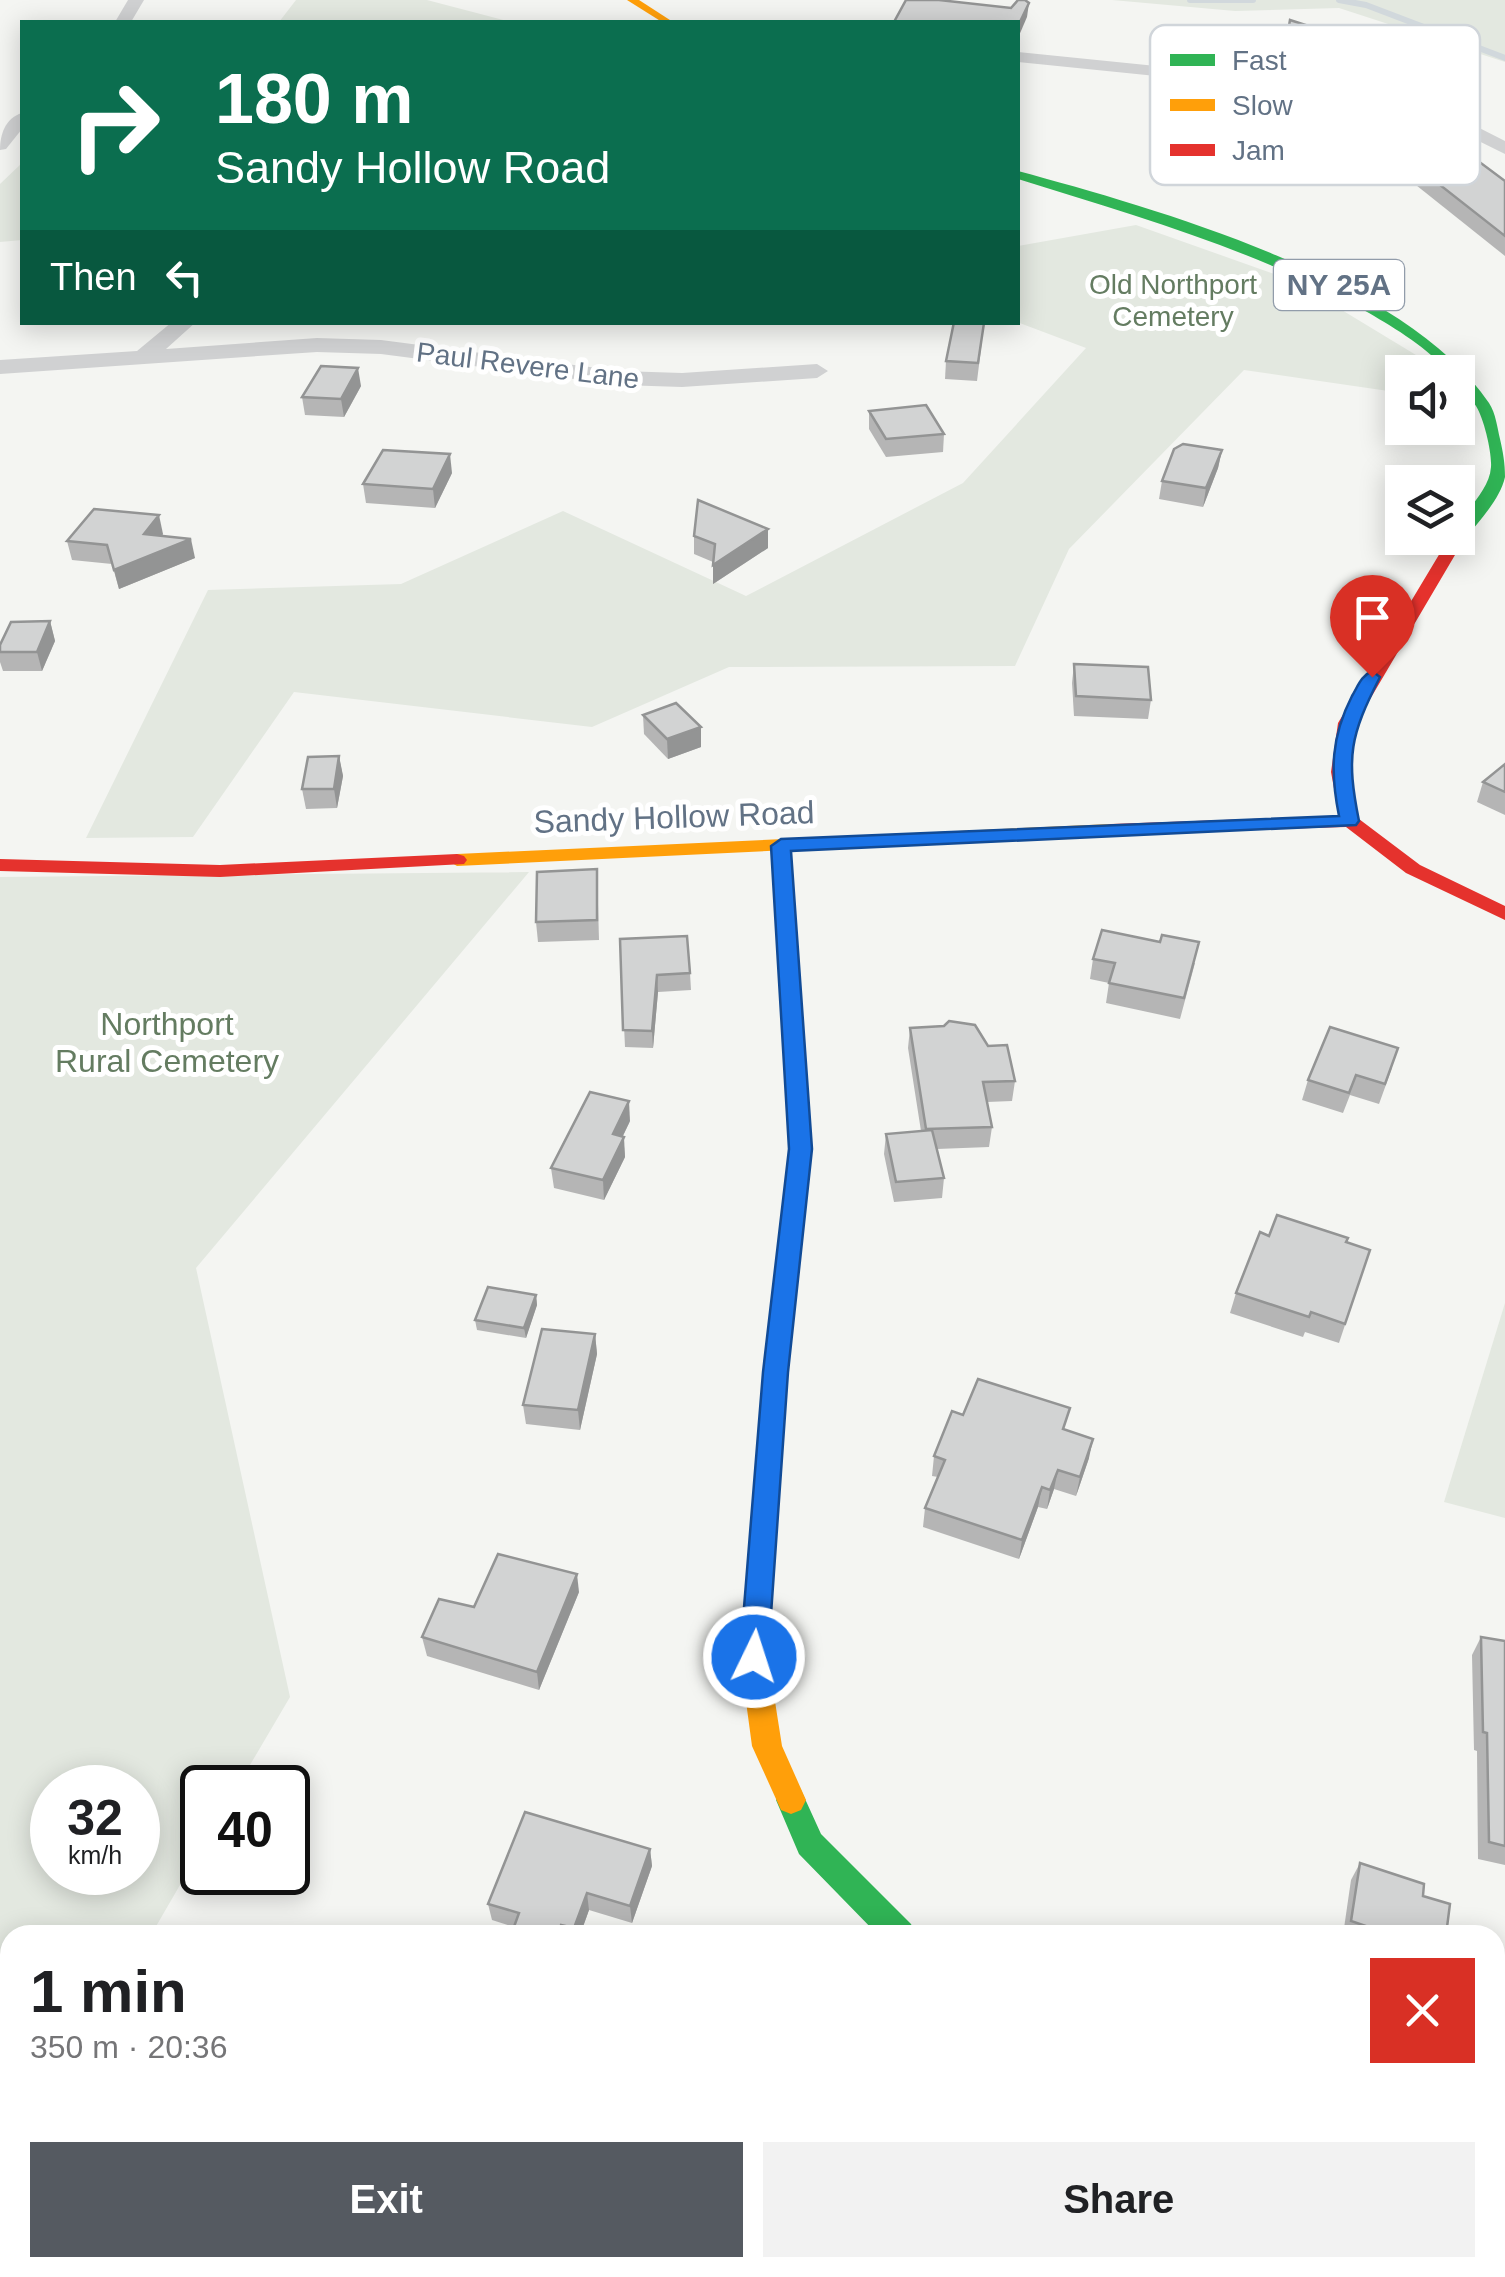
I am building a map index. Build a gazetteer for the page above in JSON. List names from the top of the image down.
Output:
{
  "streets": {
    "street": ["NY 25A", "Paul Revere Lane", "Sandy Hollow Road"]
  },
  "crossings": [
    ["NY 25A", "Sandy Hollow Road"]
  ],
  "parks": ["Old Northport Cemetery", "Northport Rural Cemetery"],
  "legend": ["Fast", "Slow", "Jam"],
  "page": {
    "turn": ["180 m", "Sandy Hollow Road"],
    "then": "Then",
    "speed": "32 km/h",
    "limit": "40",
    "heading": ["1 min", "350 m · 20:36"],
    "buttons": ["Exit", "Share"]
  }
}
